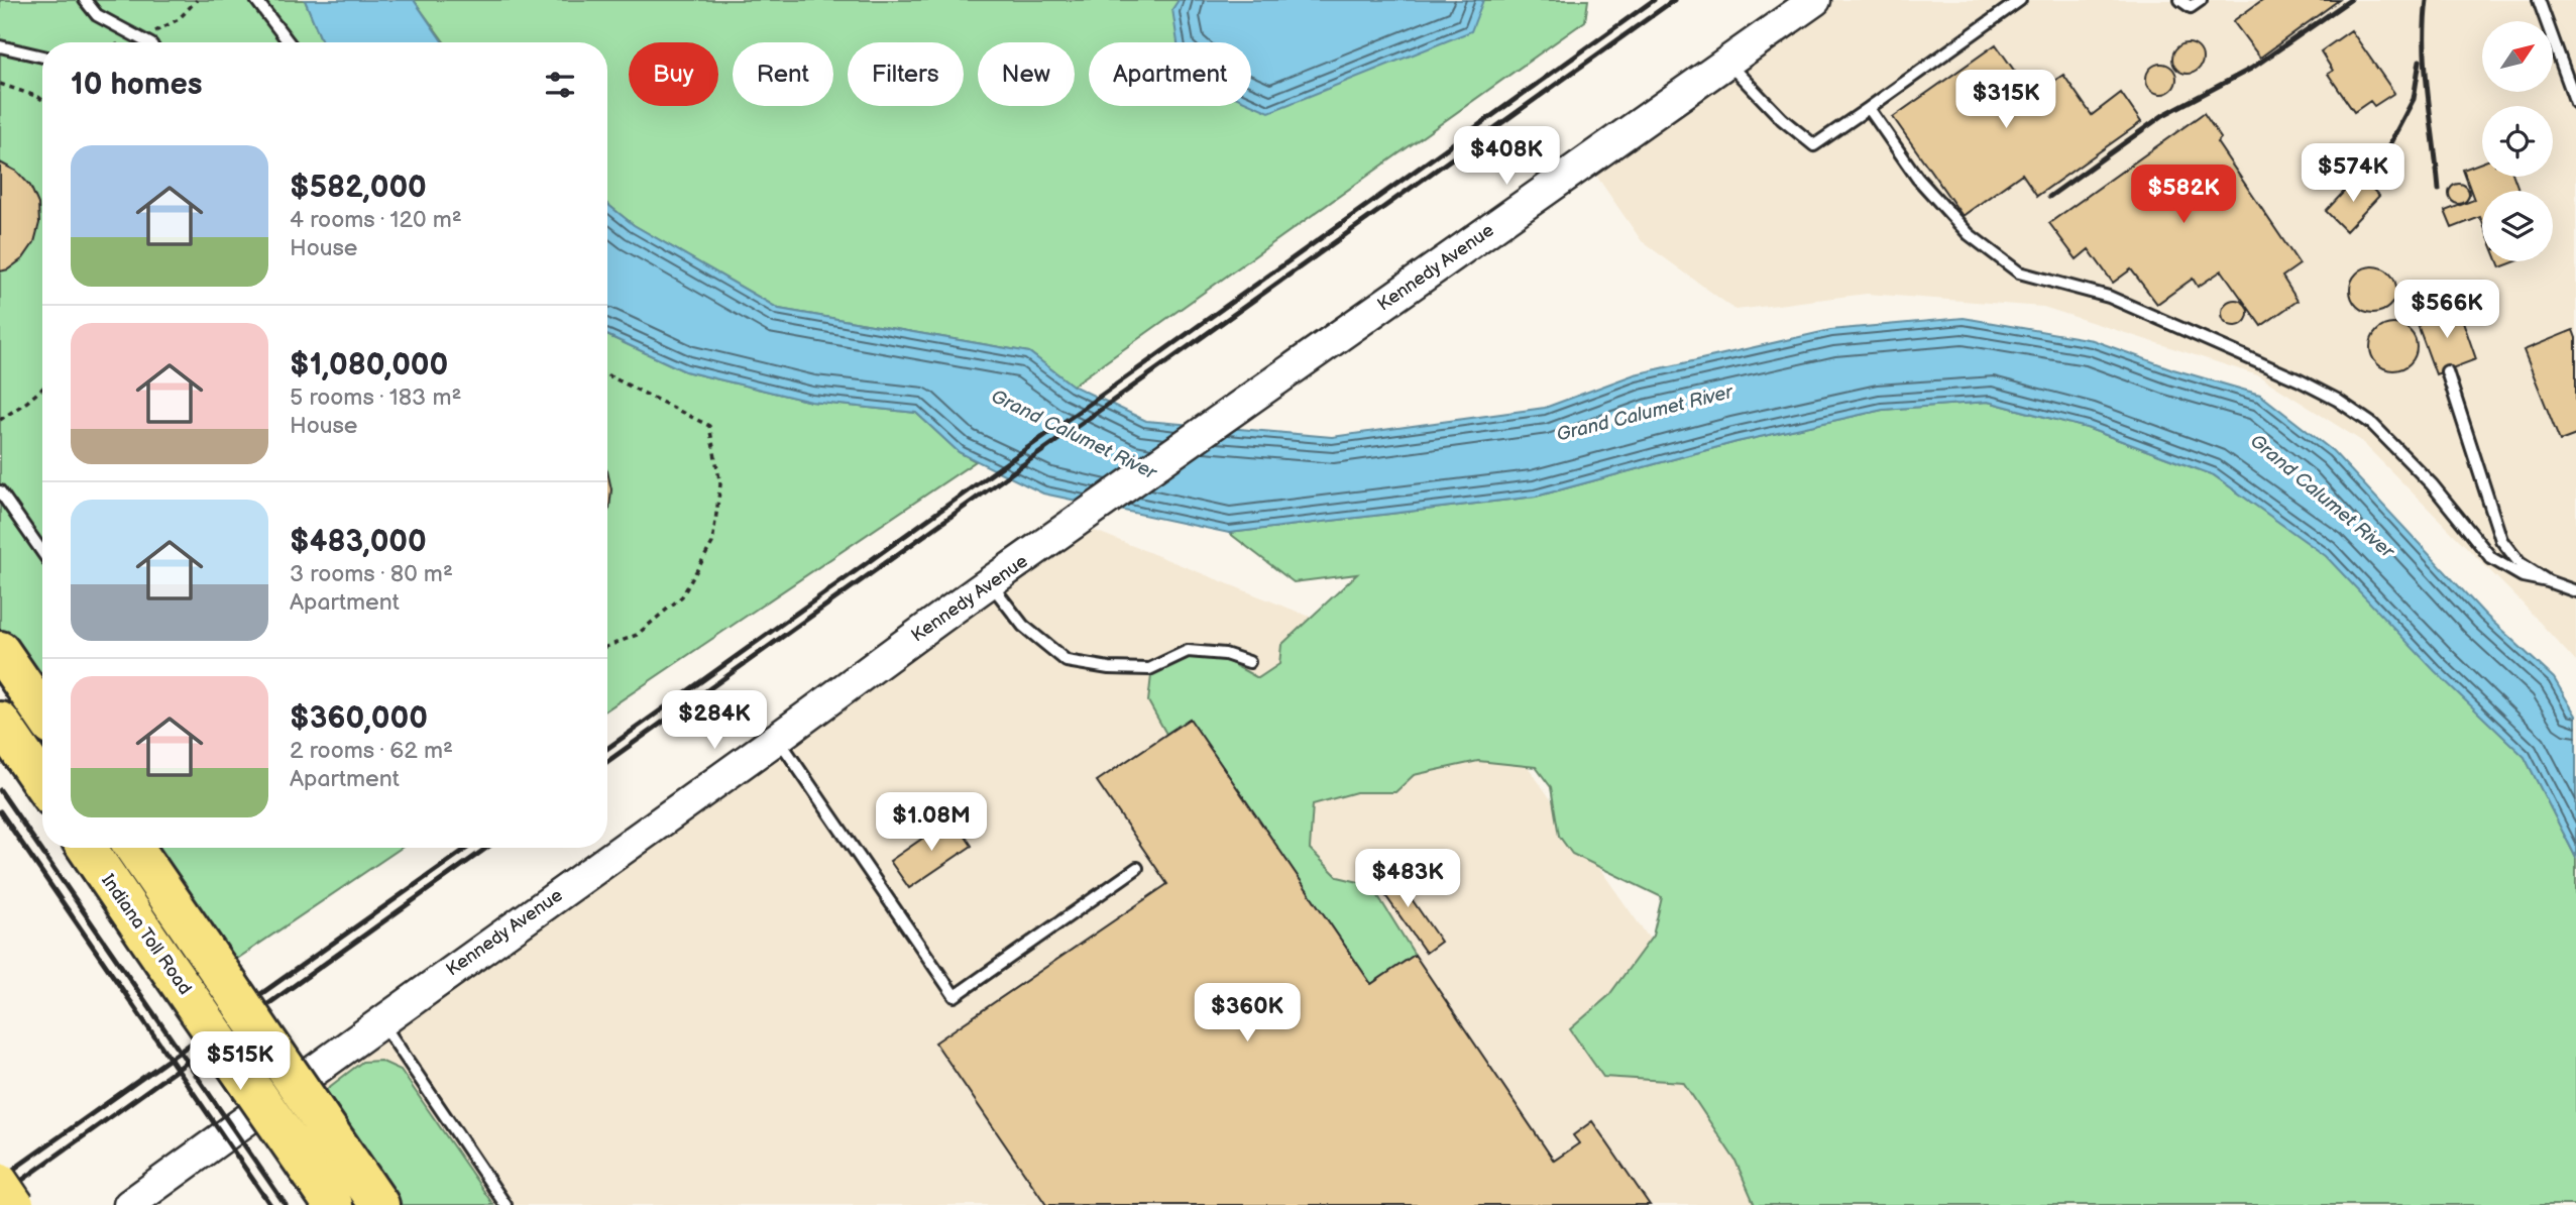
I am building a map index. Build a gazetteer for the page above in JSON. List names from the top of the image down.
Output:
{
  "streets": {
    "highway": ["Indiana Toll Road"],
    "main road": ["Kennedy Avenue"]
  },
  "water": ["Grand Calumet River"],
  "north": "top right",
  "page": {
    "chip": [
      "Buy",
      "Rent",
      "Filters",
      "New",
      "Apartment"
    ],
    "heading": "10 homes",
    "price": [
      "$315K",
      "$408K",
      "$574K",
      "$582K",
      "$566K",
      "$284K",
      "$1.08M",
      "$483K",
      "$360K",
      "$515K"
    ],
    "list": [
      {
        "name": "$582,000",
        "note": "4 rooms · 120 m² · House"
      },
      {
        "name": "$1,080,000",
        "note": "5 rooms · 183 m² · House"
      },
      {
        "name": "$483,000",
        "note": "3 rooms · 80 m² · Apartment"
      },
      {
        "name": "$360,000",
        "note": "2 rooms · 62 m² · Apartment"
      }
    ]
  }
}
